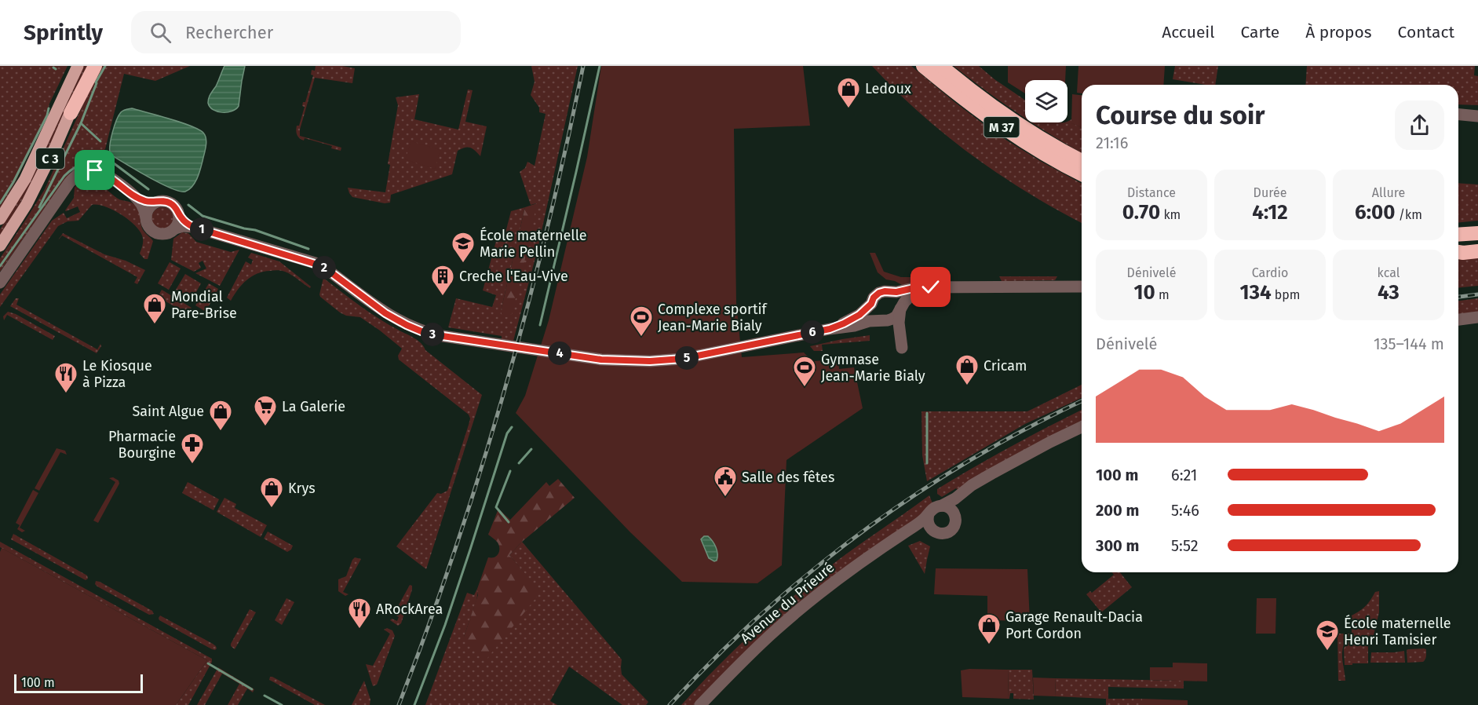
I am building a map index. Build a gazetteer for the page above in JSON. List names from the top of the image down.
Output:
{
  "streets": {
    "highway": ["M 37"],
    "main road": ["C 3"],
    "street": ["Avenue du Prieuré"]
  },
  "places": {
    "shop": [
      "Ledoux",
      "Mondial Pare-Brise",
      "Cricam",
      "Saint Algue",
      "Krys",
      "Garage Renault-Dacia Port Cordon"
    ],
    "school or university": ["École maternelle Marie Pellin", "École maternelle Henri Tamisier"],
    "building": ["Creche l'Eau-Vive"],
    "sports": ["Complexe sportif Jean-Marie Bialy", "Gymnase Jean-Marie Bialy"],
    "restaurant": ["Le Kiosque à Pizza", "ARockArea"],
    "supermarket": ["La Galerie"],
    "pharmacy": ["Pharmacie Bourgine"],
    "public building": ["Salle des fêtes"]
  },
  "scale_bar": "100 m",
  "page": {
    "header": "Sprintly",
    "search": "Rechercher",
    "nav": [
      "Accueil",
      "Carte",
      "À propos",
      "Contact"
    ],
    "heading": ["Course du soir", "21:16"],
    "stats": [
      ["Distance", "0.70 km"],
      ["Durée", "4:12"],
      ["Allure", "6:00 /km"],
      ["Dénivelé", "10 m"],
      ["Cardio", "134 bpm"],
      ["kcal", "43"]
    ],
    "pins": [
      "1",
      "2",
      "6",
      "3",
      "4",
      "5"
    ],
    "chart": ["Dénivelé", "135–144 m"],
    "list": [
      {
        "name": "100 m",
        "note": "6:21"
      },
      {
        "name": "200 m",
        "note": "5:46"
      },
      {
        "name": "300 m",
        "note": "5:52"
      }
    ],
    "scale": "100 m"
  }
}
